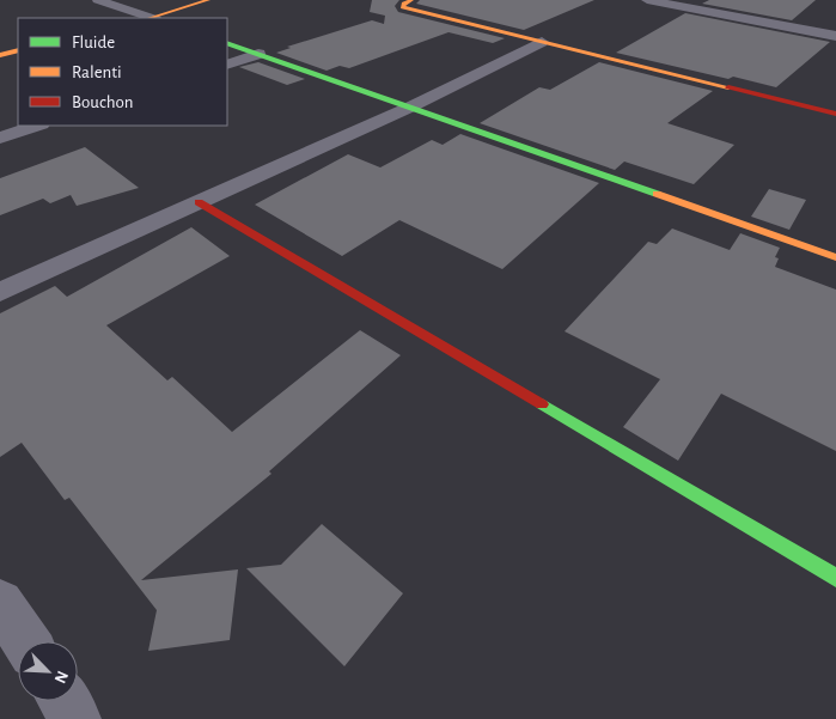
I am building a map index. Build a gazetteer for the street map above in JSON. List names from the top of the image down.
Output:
{
  "legend": ["Fluide", "Ralenti", "Bouchon"],
  "north": "bottom right"
}
